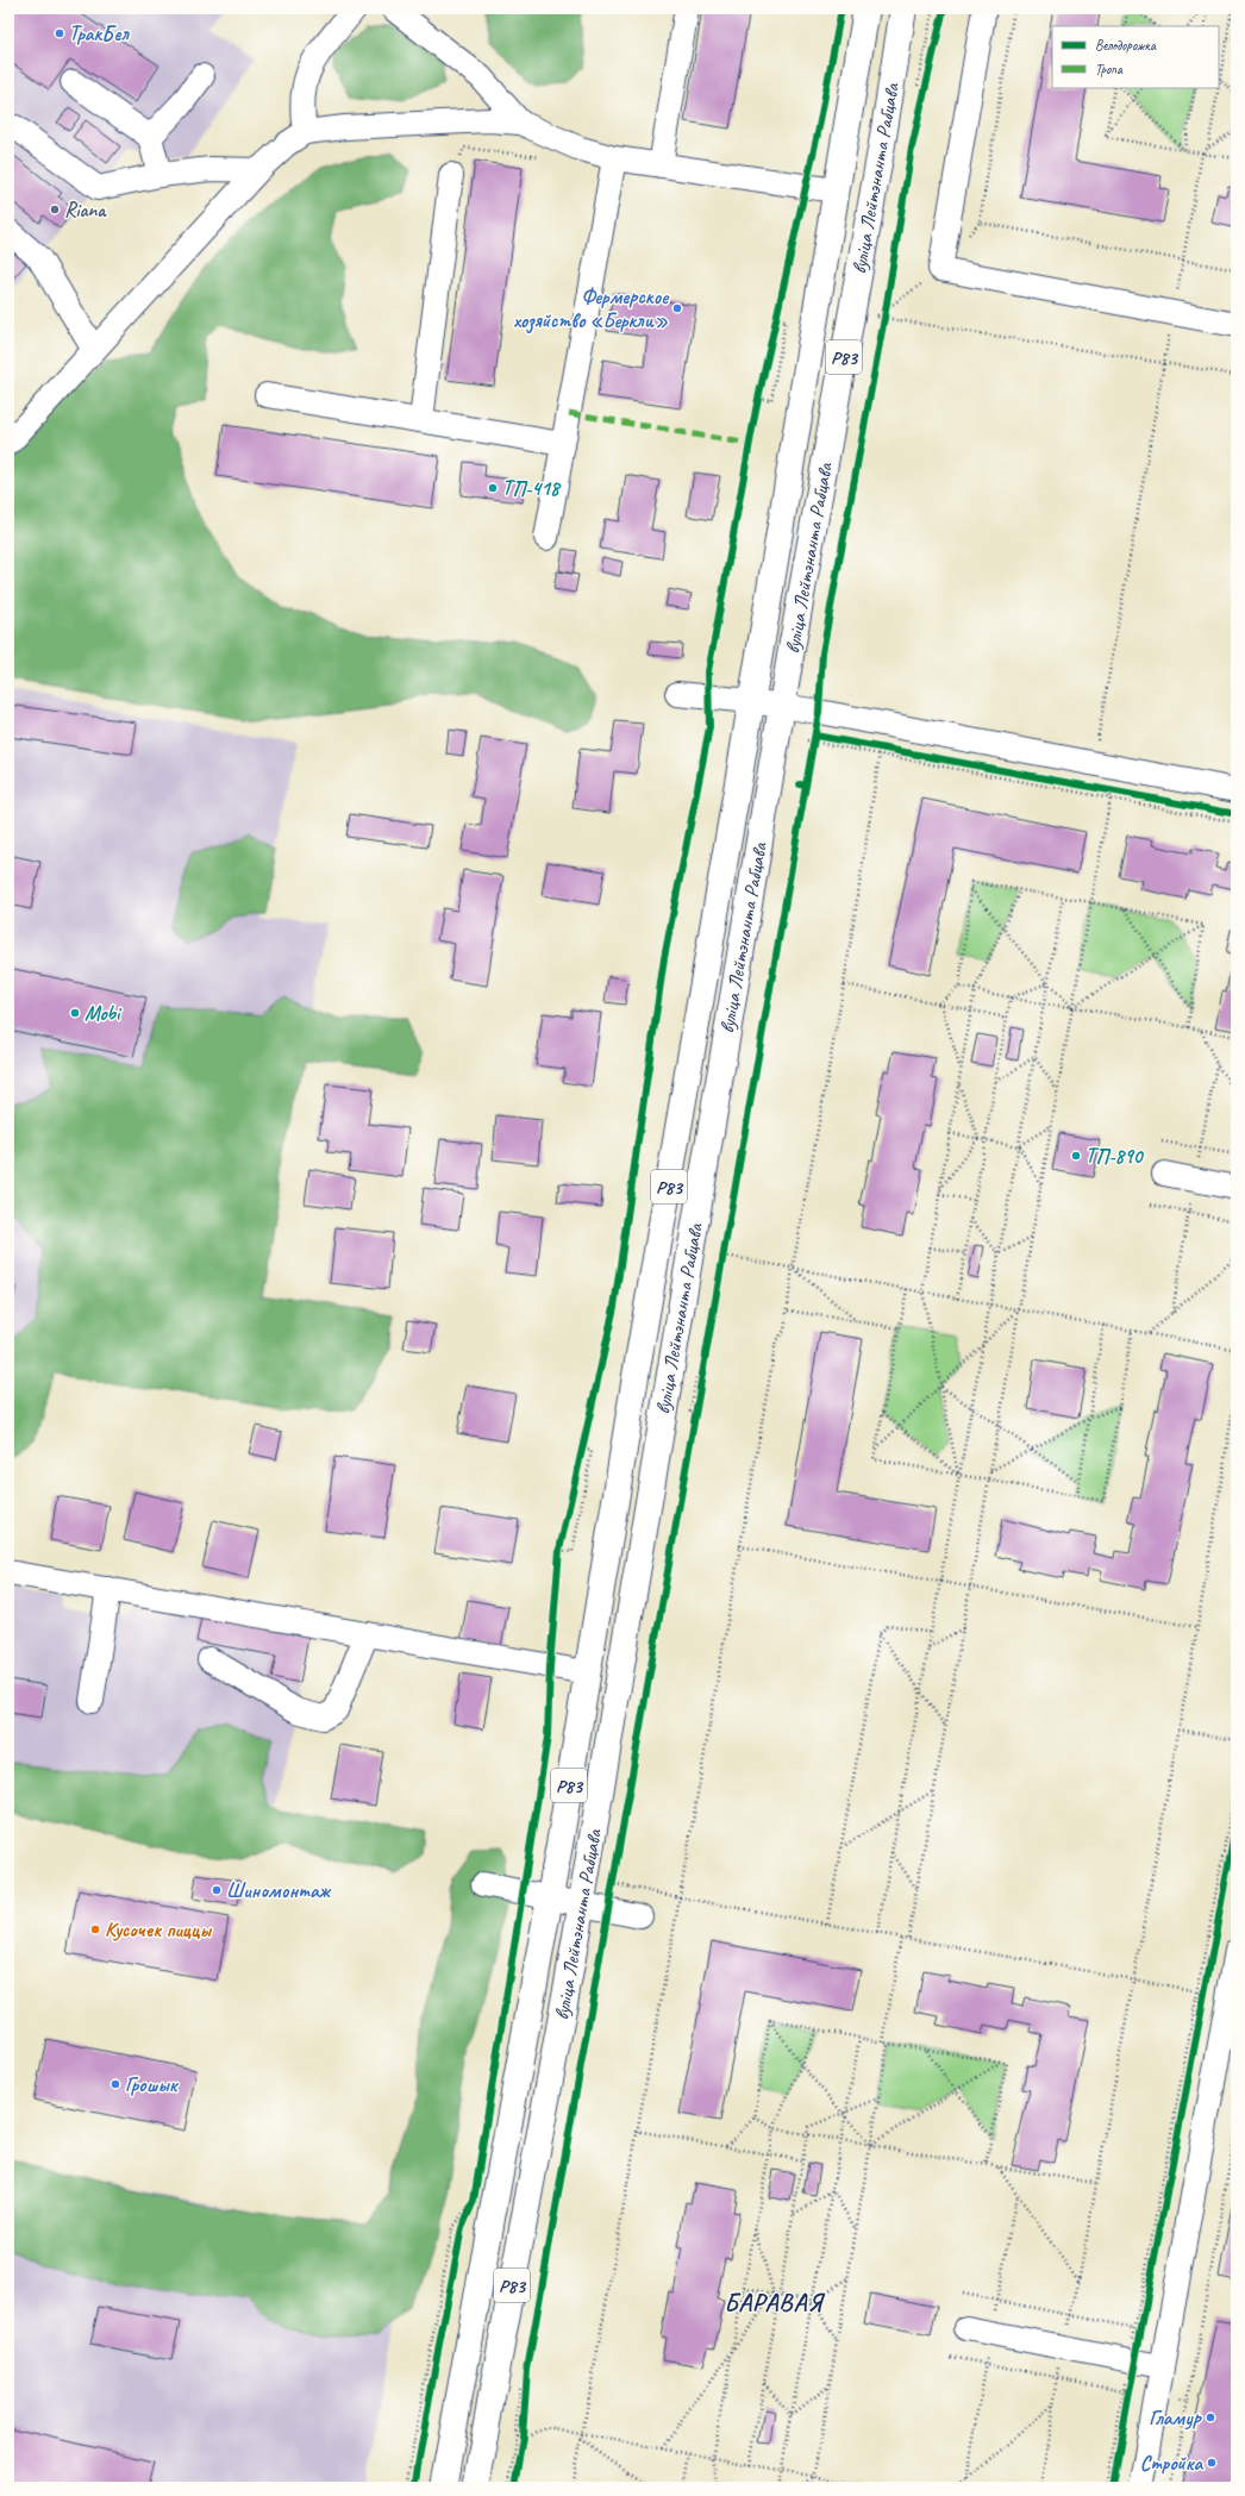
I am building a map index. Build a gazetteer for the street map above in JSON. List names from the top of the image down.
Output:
{
  "streets": {
    "highway": ["вуліца Лейтэнанта Рабцава", "Р83"]
  },
  "districts": ["БАРАВАЯ"],
  "places": [
    "ТракБел",
    "Riana",
    "Фермерское хозяйство «Беркли»",
    "ТП-418",
    "Mobi",
    "ТП-890",
    "Шиномонтаж",
    "Кусочек пиццы",
    "Грошык",
    "Гламур",
    "Стройка"
  ],
  "legend": ["Велодорожка", "Тропа"]
}
